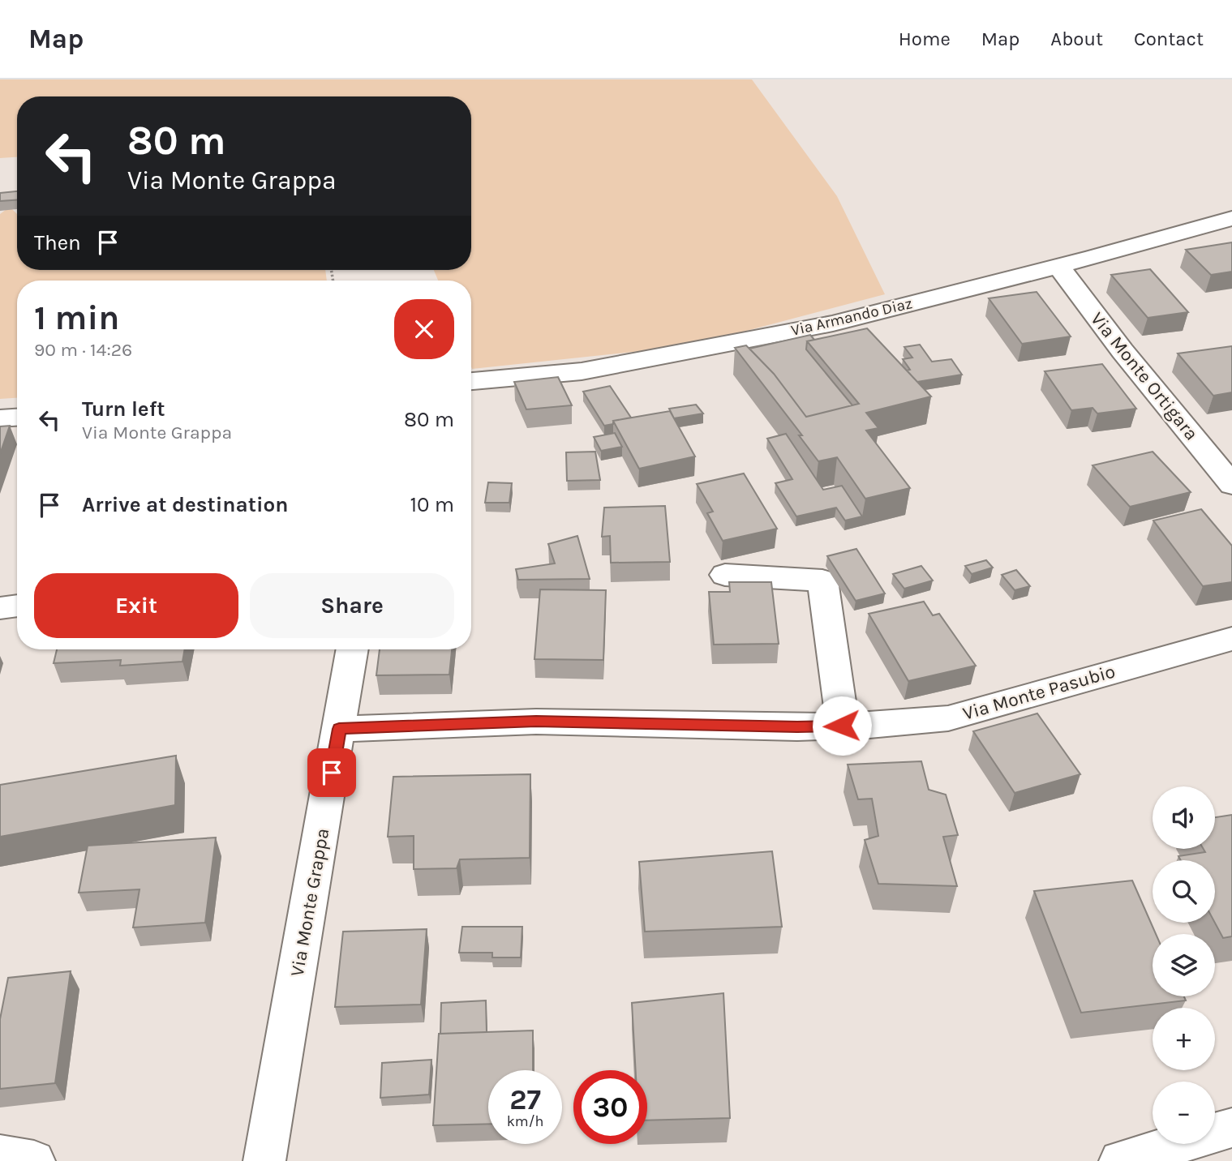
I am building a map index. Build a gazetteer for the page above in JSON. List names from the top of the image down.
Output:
{
  "streets": {
    "street": [
      "Via Armando Diaz",
      "Via Monte Ortigara",
      "Via Monte Pasubio",
      "Via Monte Grappa"
    ]
  },
  "crossings": [
    ["Via Armando Diaz", "Via Monte Ortigara"],
    ["Via Monte Pasubio", "Via Monte Grappa"]
  ],
  "page": {
    "header": "Map",
    "nav": [
      "Home",
      "Map",
      "About",
      "Contact"
    ],
    "turn": ["80 m", "Via Monte Grappa"],
    "then": "Then",
    "heading": ["1 min", "90 m · 14:26"],
    "list": [
      {
        "name": "Turn left",
        "note": "Via Monte Grappa",
        "value": "80 m"
      },
      {
        "name": "Arrive at destination",
        "value": "10 m"
      }
    ],
    "buttons": ["Exit", "Share"],
    "map_buttons": ["+", "−"],
    "speed": "27 km/h",
    "limit": "30"
  }
}
